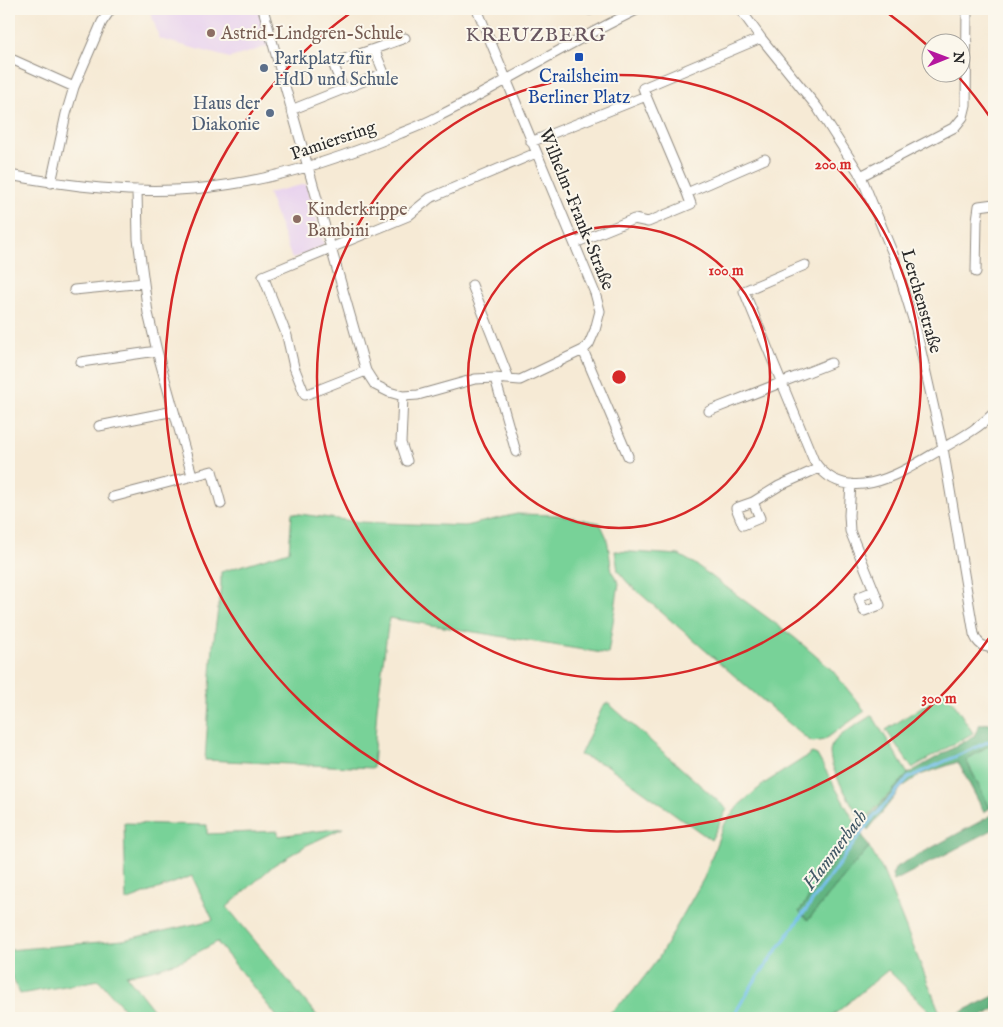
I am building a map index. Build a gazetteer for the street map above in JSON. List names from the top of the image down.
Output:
{
  "streets": {
    "street": ["Pamiersring", "Wilhelm-Frank-Straße", "Lerchenstraße"]
  },
  "crossings": [
    ["Pamiersring", "Wilhelm-Frank-Straße"]
  ],
  "districts": ["KREUZBERG"],
  "water": ["Hammerbach"],
  "places": {
    "other": [
      "Astrid-Lindgren-Schule",
      "Parkplatz für HdD und Schule",
      "Haus der Diakonie",
      "Kinderkrippe Bambini"
    ],
    "transit": ["Crailsheim Berliner Platz"]
  },
  "north": "right",
  "rings": ["200 m", "100 m", "300 m"]
}
